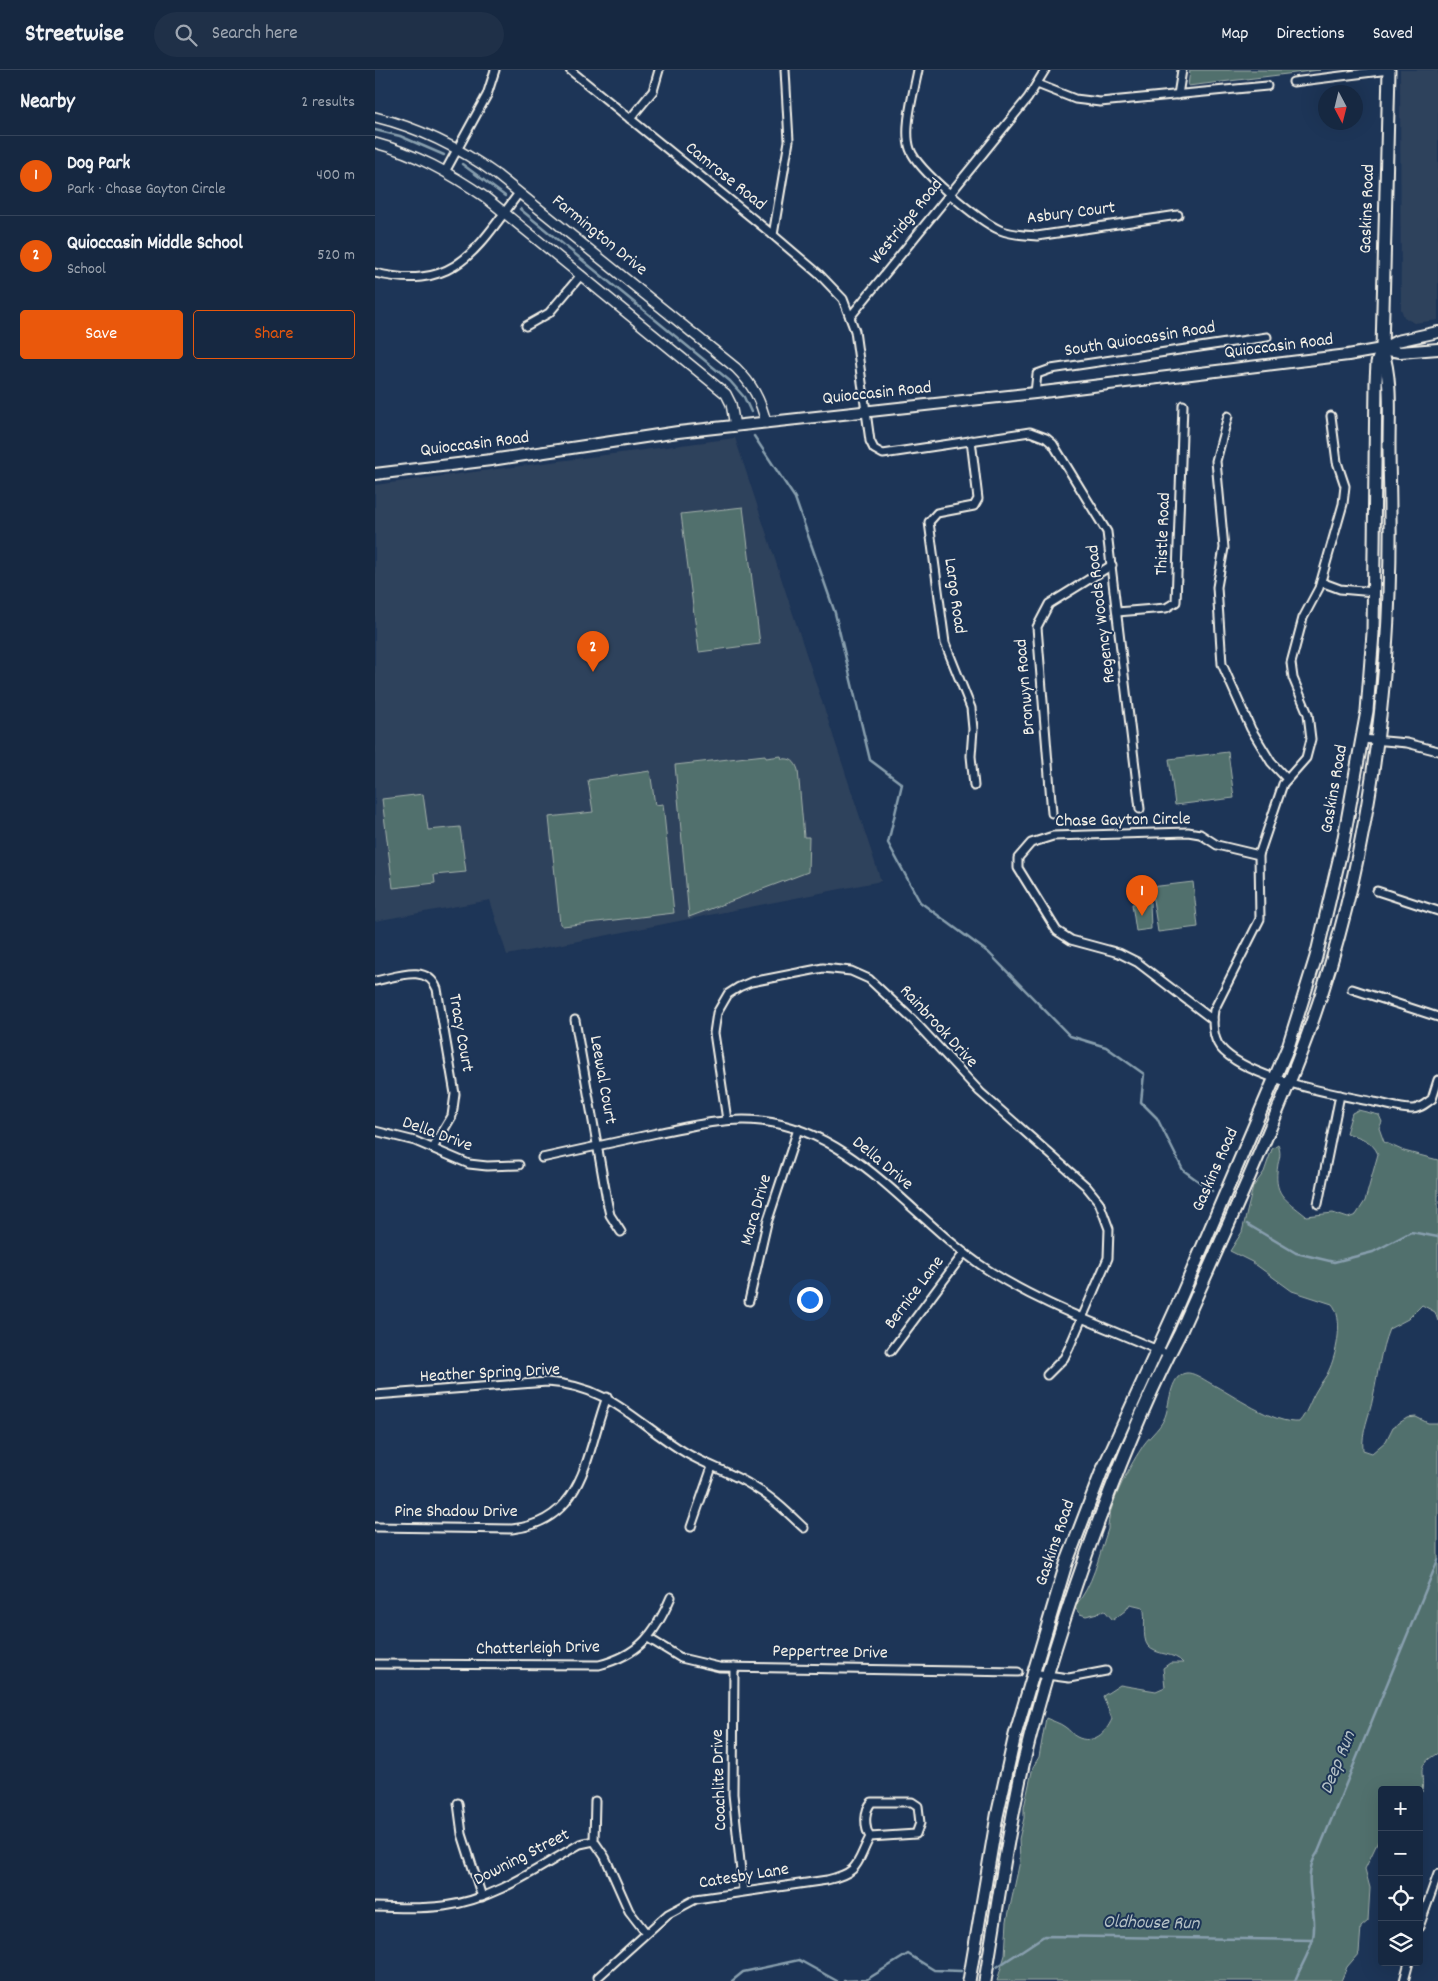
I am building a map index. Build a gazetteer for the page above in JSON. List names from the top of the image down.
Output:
{
  "streets": {
    "main road": ["Gaskins Road", "Quioccasin Road"],
    "street": [
      "Camrose Road",
      "Asbury Court",
      "Westridge Road",
      "Farmington Drive",
      "South Quiocassin Road",
      "Thistle Road",
      "Largo Road",
      "Regency Woods Road",
      "Bronwyn Road",
      "Chase Gayton Circle",
      "Rainbrook Drive",
      "Tracy Court",
      "Leewal Court",
      "Della Drive",
      "Mara Drive",
      "Bernice Lane",
      "Heather Spring Drive",
      "Pine Shadow Drive",
      "Chatterleigh Drive",
      "Peppertree Drive",
      "Coachlite Drive",
      "Downing Street",
      "Catesby Lane"
    ]
  },
  "crossings": [
    ["Camrose Road", "Westridge Road"],
    ["Gaskins Road", "Quioccasin Road"],
    ["Gaskins Road", "Della Drive"],
    ["Asbury Court", "Westridge Road"],
    ["Farmington Drive", "Quioccasin Road"],
    ["South Quiocassin Road", "Quioccasin Road"],
    ["Quioccasin Road", "Regency Woods Road"],
    ["Thistle Road", "Regency Woods Road"],
    ["Largo Road", "Regency Woods Road"],
    ["Regency Woods Road", "Bronwyn Road"],
    ["Rainbrook Drive", "Della Drive"],
    ["Tracy Court", "Della Drive"],
    ["Leewal Court", "Della Drive"],
    ["Della Drive", "Mara Drive"],
    ["Della Drive", "Bernice Lane"],
    ["Heather Spring Drive", "Pine Shadow Drive"],
    ["Chatterleigh Drive", "Peppertree Drive"],
    ["Peppertree Drive", "Coachlite Drive"],
    ["Coachlite Drive", "Catesby Lane"]
  ],
  "water": ["Deep Run", "Oldhouse Run"],
  "north": "bottom",
  "page": {
    "header": "Streetwise",
    "search": "Search here",
    "nav": ["Map", "Directions", "Saved"],
    "heading": ["Nearby", "2 results"],
    "list": [
      {
        "mark": "1",
        "name": "Dog Park",
        "note": "Park · Chase Gayton Circle",
        "value": "400 m"
      },
      {
        "mark": "2",
        "name": "Quioccasin Middle School",
        "note": "School",
        "value": "520 m"
      }
    ],
    "buttons": ["Save", "Share"],
    "pins": ["2", "1"],
    "map_buttons": ["+", "−"]
  }
}
